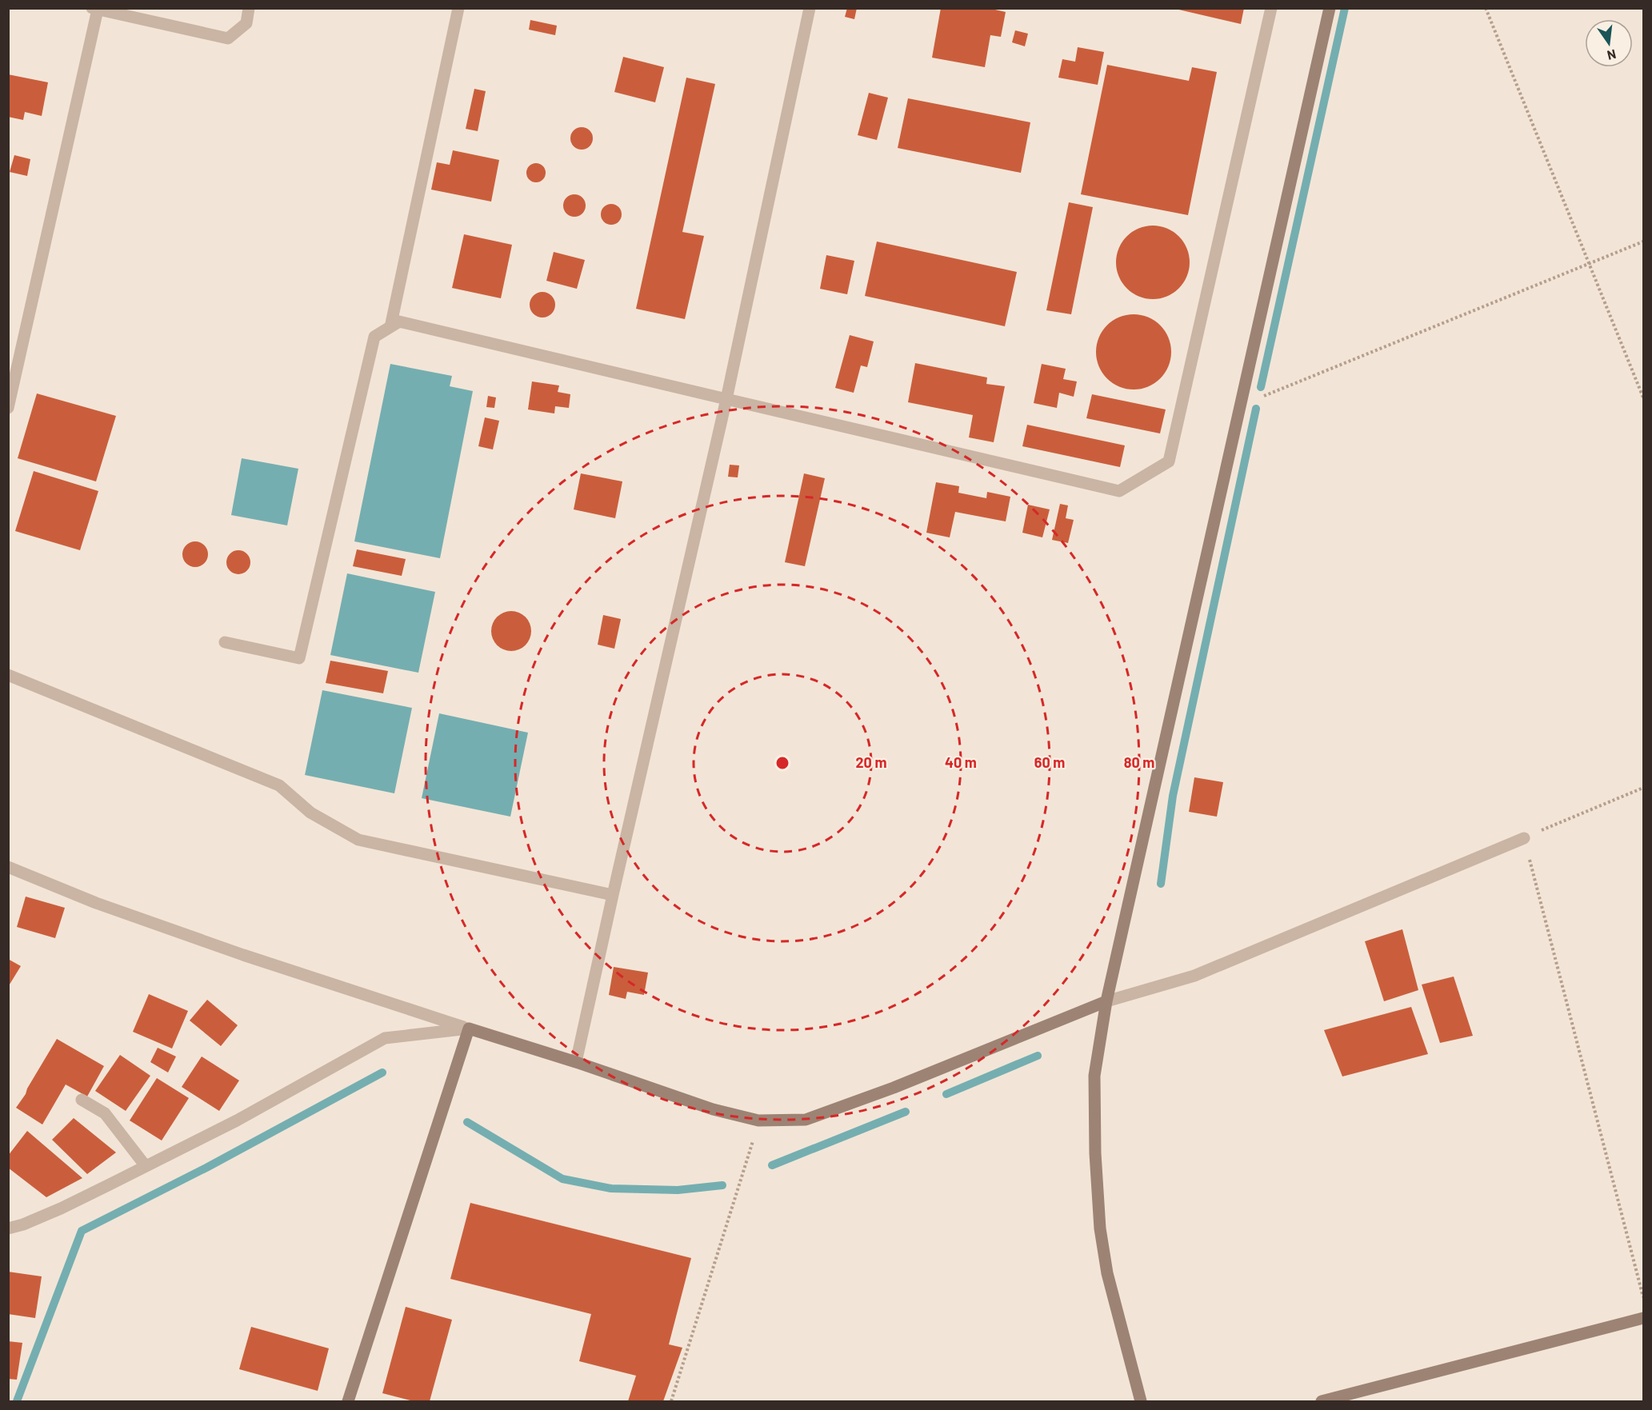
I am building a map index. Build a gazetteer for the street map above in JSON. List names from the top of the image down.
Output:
{
  "north": "bottom",
  "rings": [
    "20 m",
    "40 m",
    "60 m",
    "80 m"
  ]
}
